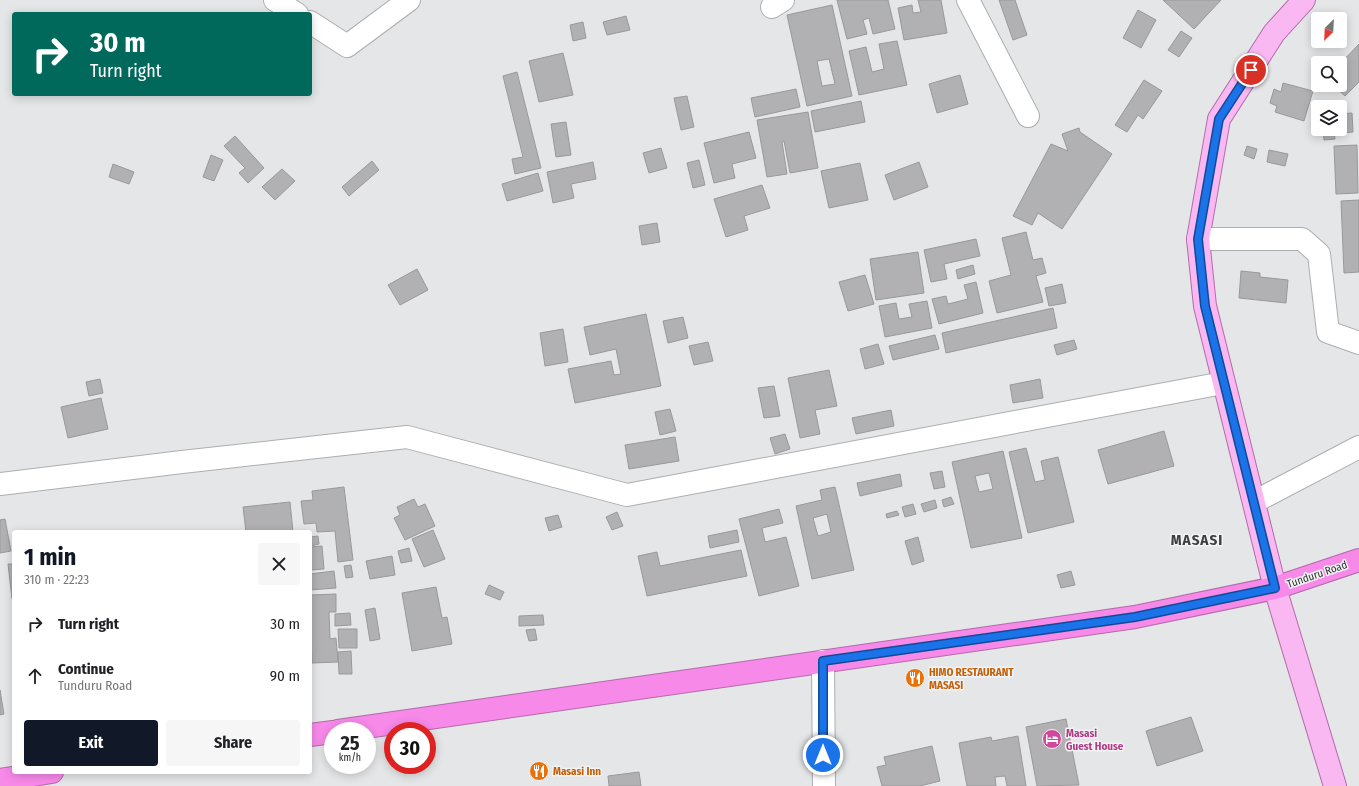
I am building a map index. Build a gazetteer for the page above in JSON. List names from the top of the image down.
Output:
{
  "streets": {
    "highway": ["Tunduru Road"]
  },
  "districts": ["MASASI"],
  "places": {
    "restaurant": ["HIMO RESTAURANT MASASI", "Masasi Inn"],
    "hotel": ["Masasi Guest House"]
  },
  "north": "bottom left",
  "page": {
    "turn": ["30 m", "Turn right"],
    "heading": ["1 min", "310 m · 22:23"],
    "list": [
      {
        "name": "Turn right",
        "value": "30 m"
      },
      {
        "name": "Continue",
        "note": "Tunduru Road",
        "value": "90 m"
      }
    ],
    "buttons": ["Exit", "Share"],
    "speed": "25 km/h",
    "limit": "30"
  }
}
